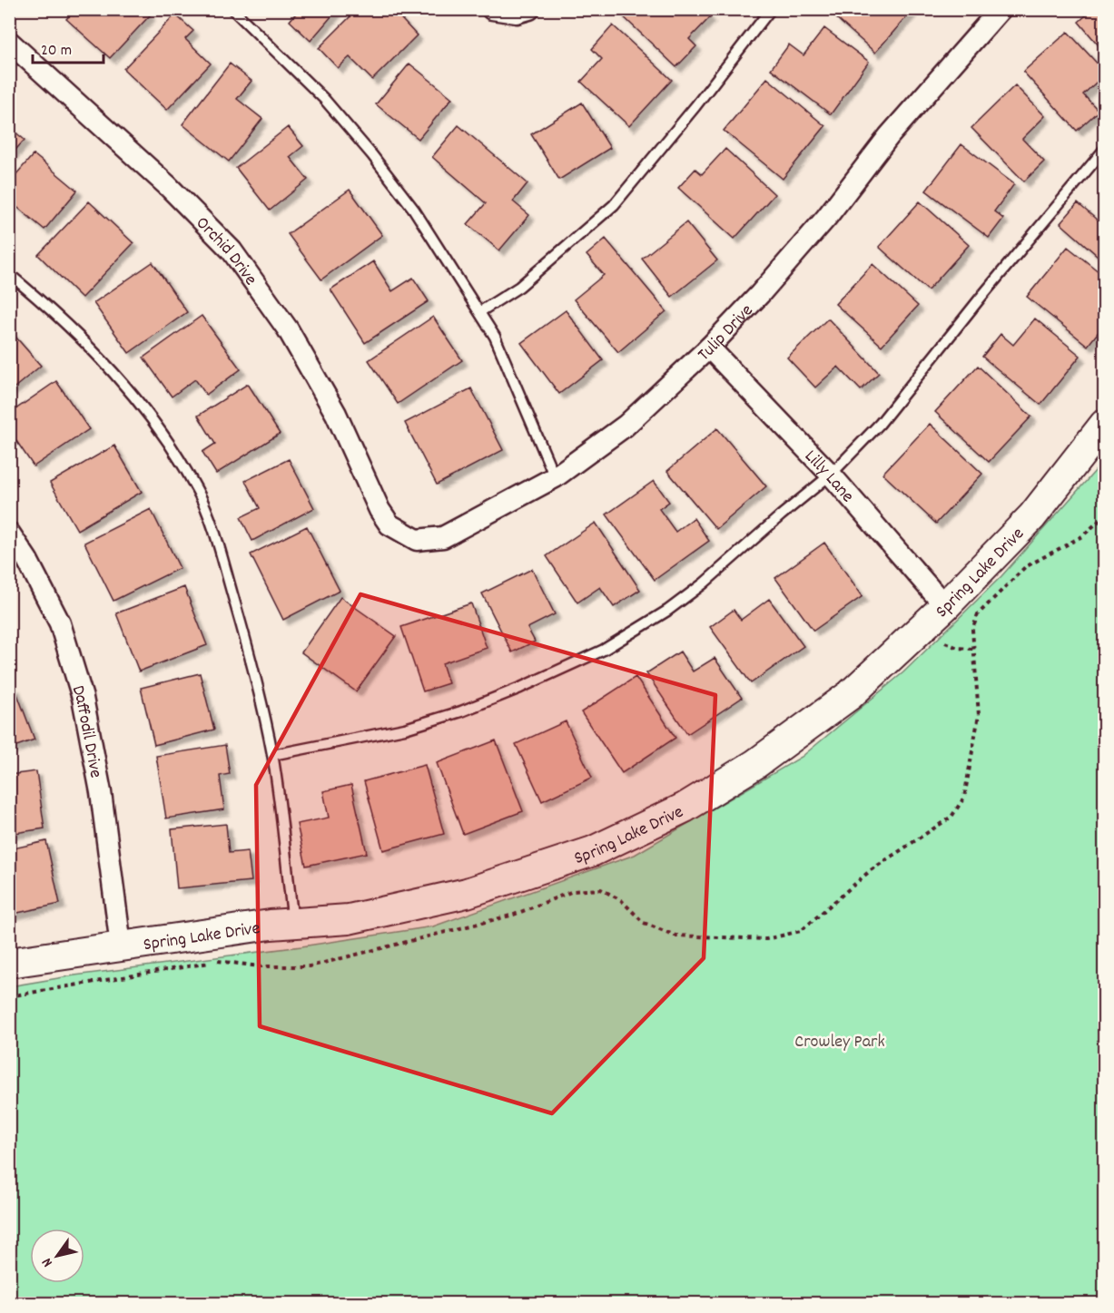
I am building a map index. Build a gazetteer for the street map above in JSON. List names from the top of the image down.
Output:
{
  "streets": {
    "street": [
      "Orchid Drive",
      "Tulip Drive",
      "Lilly Lane",
      "Spring Lake Drive",
      "Daffodil Drive"
    ]
  },
  "crossings": [
    ["Orchid Drive", "Tulip Drive"],
    ["Tulip Drive", "Lilly Lane"],
    ["Lilly Lane", "Spring Lake Drive"],
    ["Spring Lake Drive", "Daffodil Drive"]
  ],
  "parks": ["Crowley Park"],
  "scale_bar": "20 m",
  "north": "bottom left"
}
